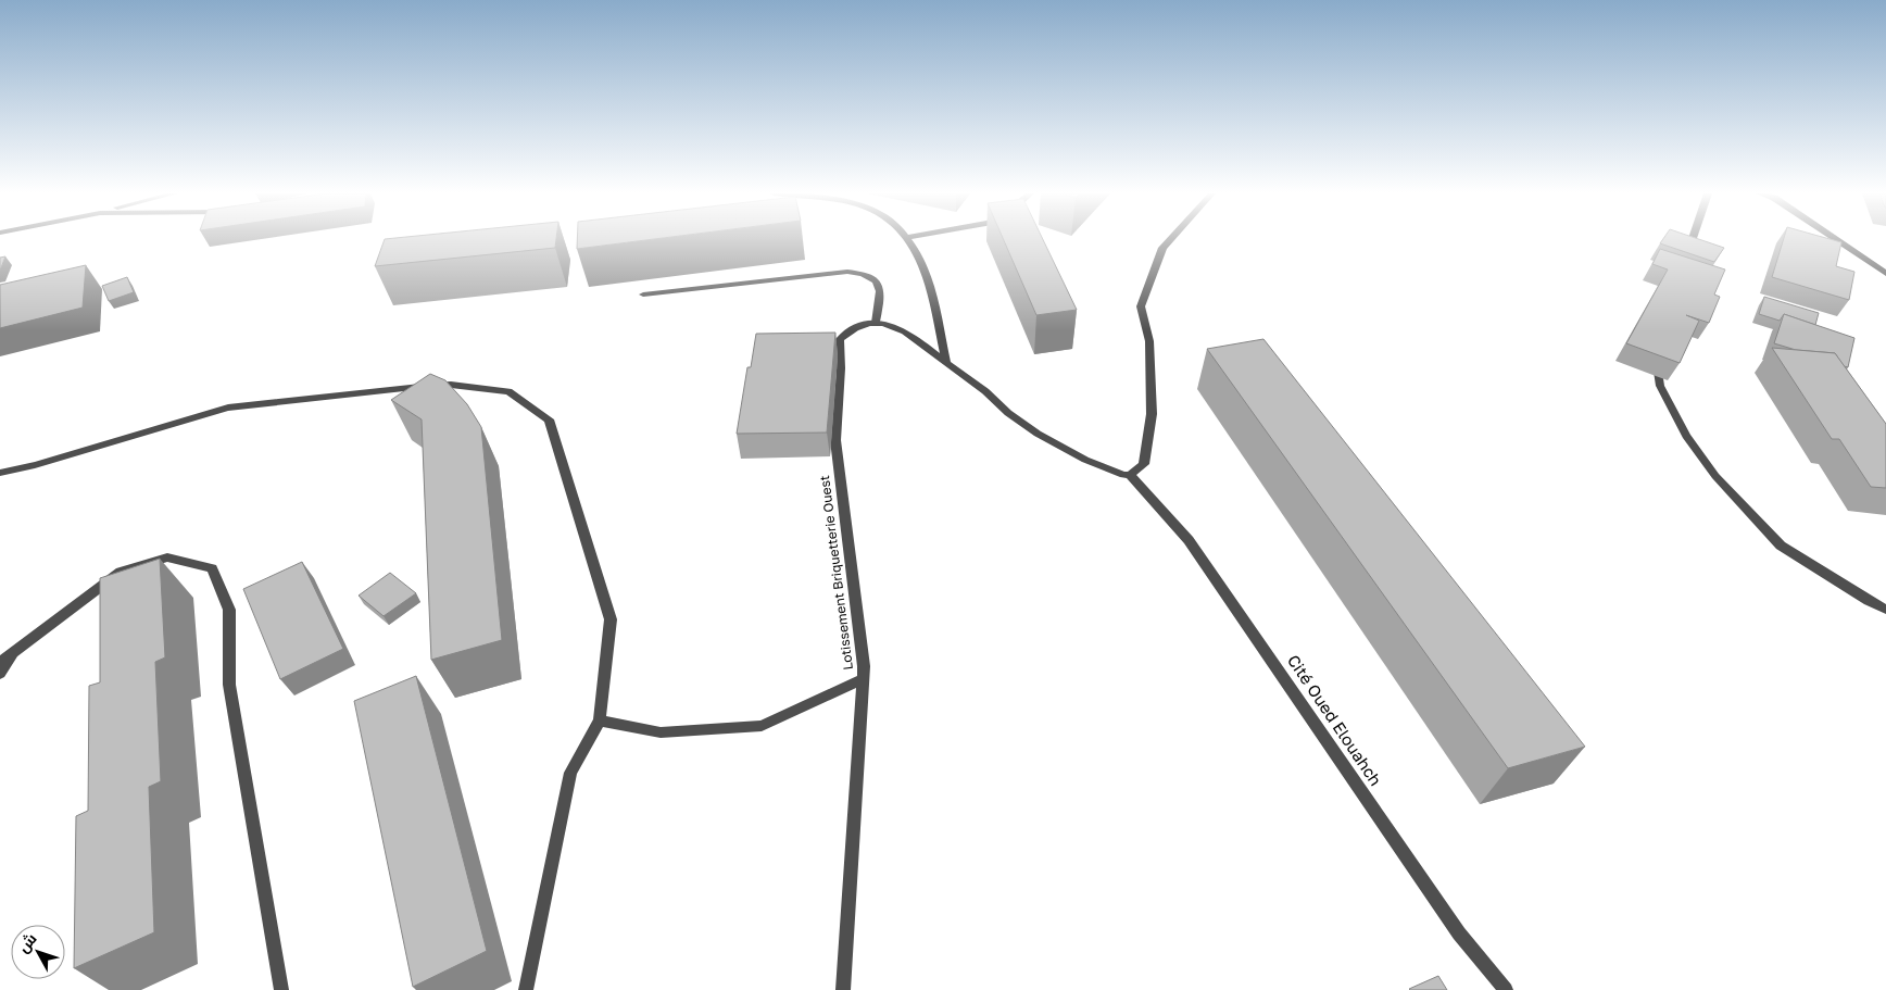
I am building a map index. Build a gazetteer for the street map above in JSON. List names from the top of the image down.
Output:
{
  "streets": {
    "street": ["Lotissement Briquetterie Ouest", "Cité Oued Elouahch"]
  },
  "north": "top left"
}
